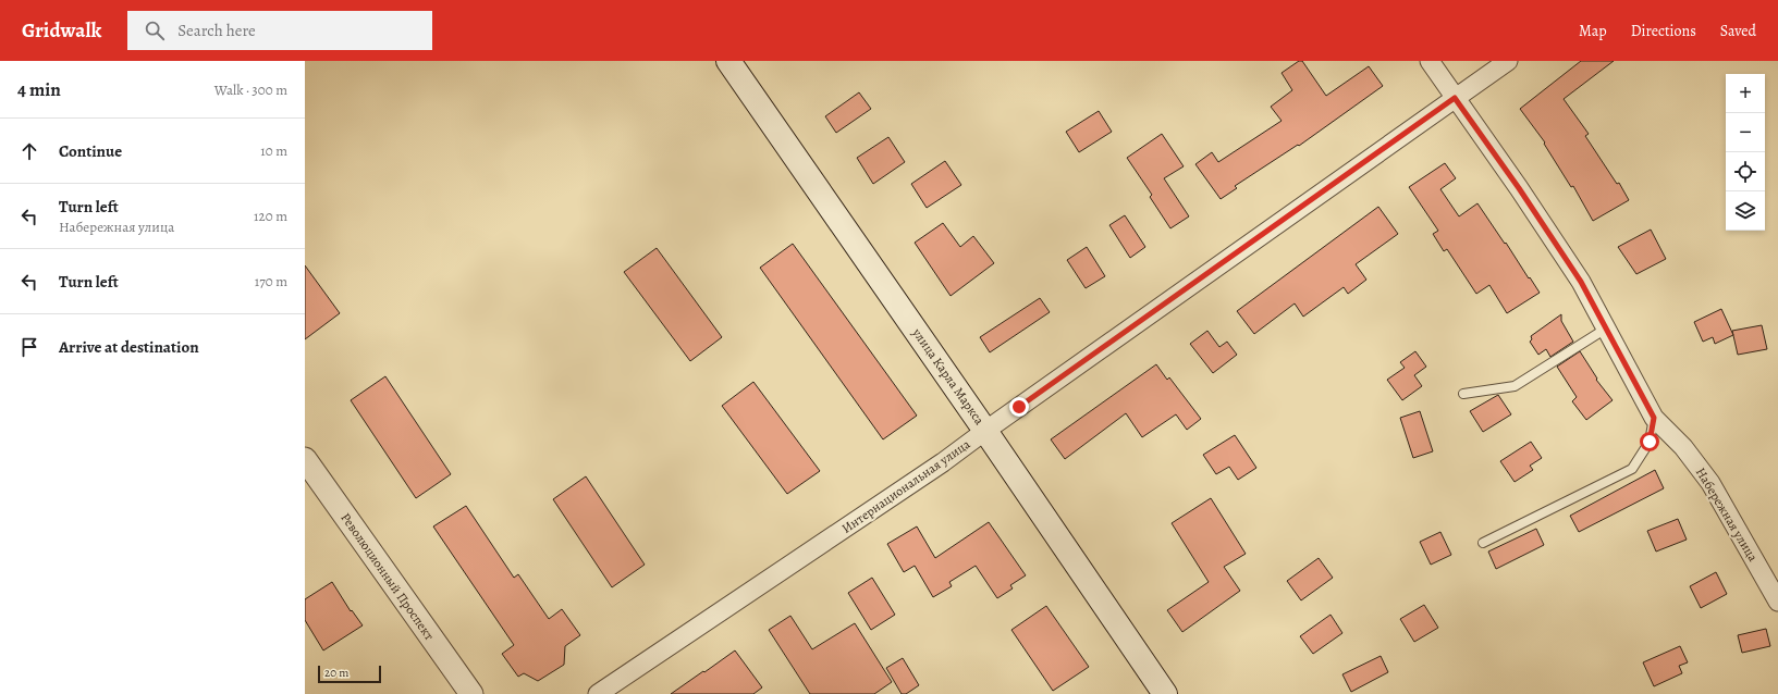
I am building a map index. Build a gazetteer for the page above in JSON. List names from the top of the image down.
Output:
{
  "streets": {
    "main road": ["улица Карла Маркса"],
    "street": ["Интернациональная улица", "Набережная улица", "Революционный Проспект"]
  },
  "crossings": [
    ["улица Карла Маркса", "Интернациональная улица"],
    ["Интернациональная улица", "Набережная улица"]
  ],
  "scale_bar": "20 m",
  "page": {
    "header": "Gridwalk",
    "search": "Search here",
    "nav": ["Map", "Directions", "Saved"],
    "heading": ["4 min", "Walk · 300 m"],
    "map_buttons": ["+", "−"],
    "list": [
      ["Continue", "10 m"],
      ["Turn left", "Набережная улица", "120 m"],
      ["Turn left", "170 m"],
      "Arrive at destination"
    ],
    "scale": "20 m"
  }
}
